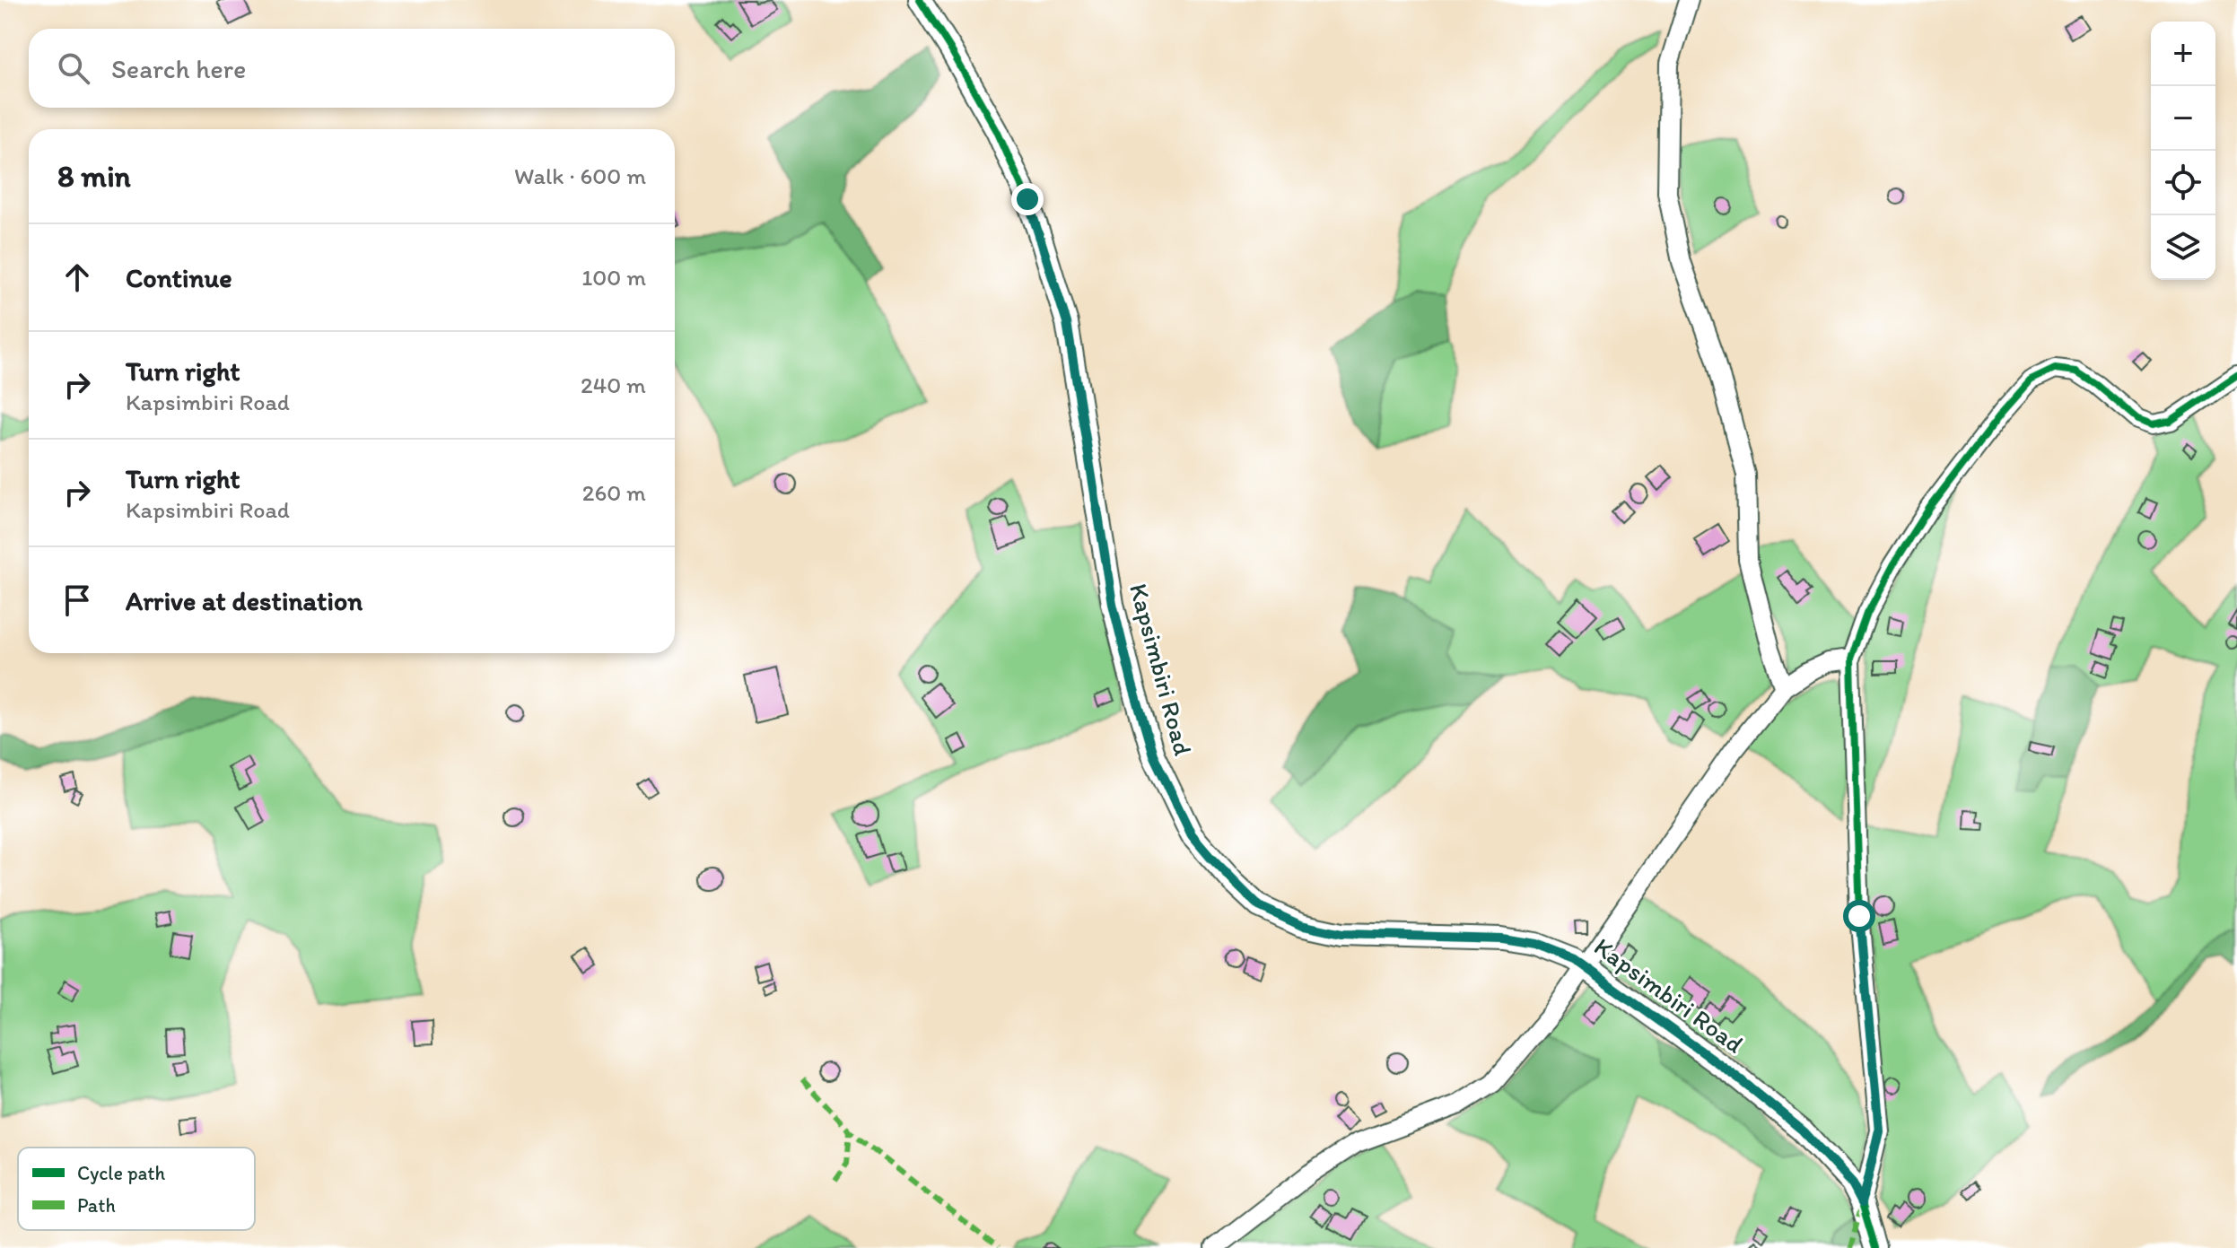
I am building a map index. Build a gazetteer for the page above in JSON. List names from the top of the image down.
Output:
{
  "streets": {
    "street": ["Kapsimbiri Road"]
  },
  "legend": ["Cycle path", "Path"],
  "page": {
    "map_buttons": ["+", "−"],
    "search": "Search here",
    "heading": ["8 min", "Walk · 600 m"],
    "list": [
      ["Continue", "100 m"],
      ["Turn right", "Kapsimbiri Road", "240 m"],
      ["Turn right", "Kapsimbiri Road", "260 m"],
      "Arrive at destination"
    ]
  }
}
